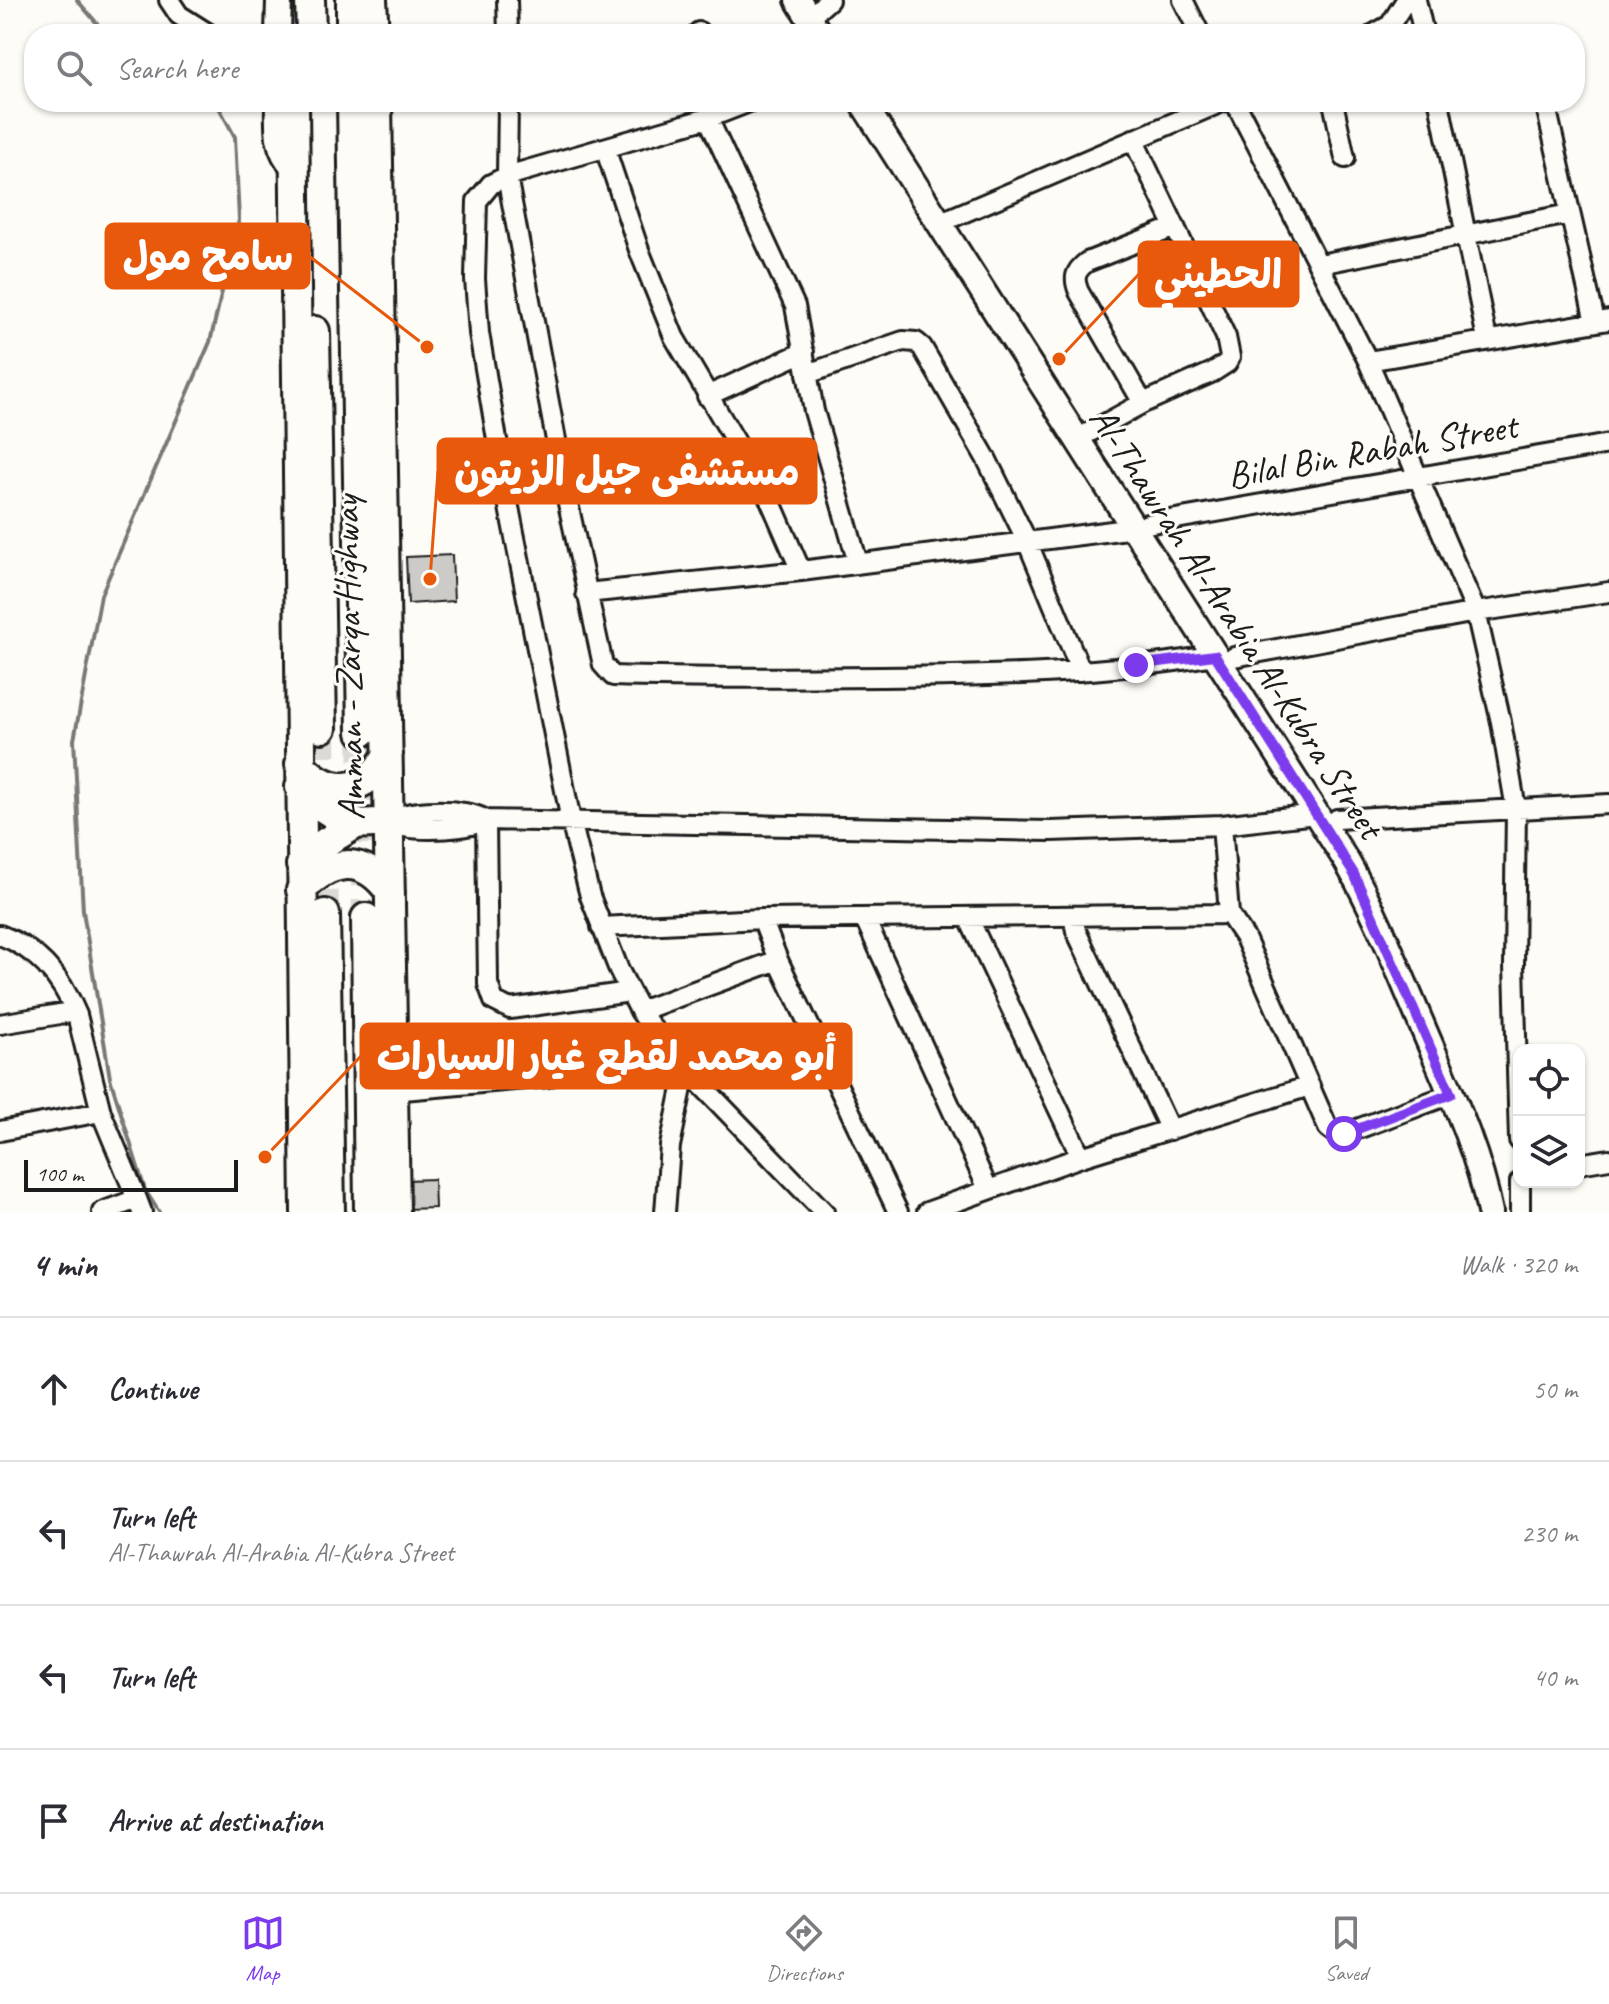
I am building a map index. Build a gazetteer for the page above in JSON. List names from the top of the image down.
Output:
{
  "streets": {
    "highway": ["Amman - Zarqa Highway"],
    "main road": ["Al-Thawrah Al-Arabia Al-Kubra Street"],
    "street": ["Bilal Bin Rabah Street"]
  },
  "crossings": [
    ["Bilal Bin Rabah Street", "Al-Thawrah Al-Arabia Al-Kubra Street"]
  ],
  "places": [
    "سامح مول",
    "الحطيني",
    "مستشفى جيل الزيتون",
    "أبو محمد لقطع غيار السيارات"
  ],
  "scale_bar": "100 m",
  "page": {
    "search": "Search here",
    "scale": "100 m",
    "heading": ["4 min", "Walk · 320 m"],
    "list": [
      ["Continue", "50 m"],
      ["Turn left", "Al-Thawrah Al-Arabia Al-Kubra Street", "230 m"],
      ["Turn left", "40 m"],
      "Arrive at destination"
    ],
    "nav": ["Map", "Directions", "Saved"]
  }
}
